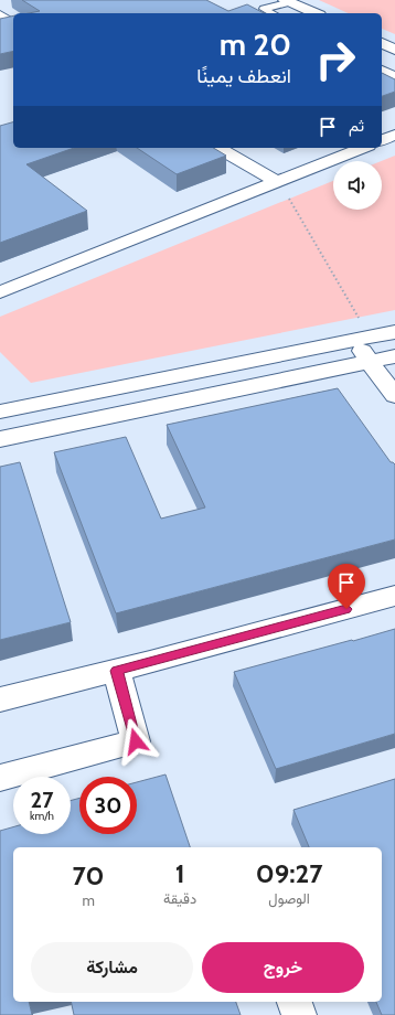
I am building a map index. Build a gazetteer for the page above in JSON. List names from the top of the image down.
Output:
{
  "page": {
    "turn": ["20 m", "انعطف يمينًا"],
    "then": "ثم",
    "speed": "27 km/h",
    "limit": "30",
    "eta": [
      "09:27",
      "الوصول",
      "1",
      "دقيقة",
      "70",
      "m"
    ],
    "buttons": ["خروج", "مشاركة"]
  }
}
